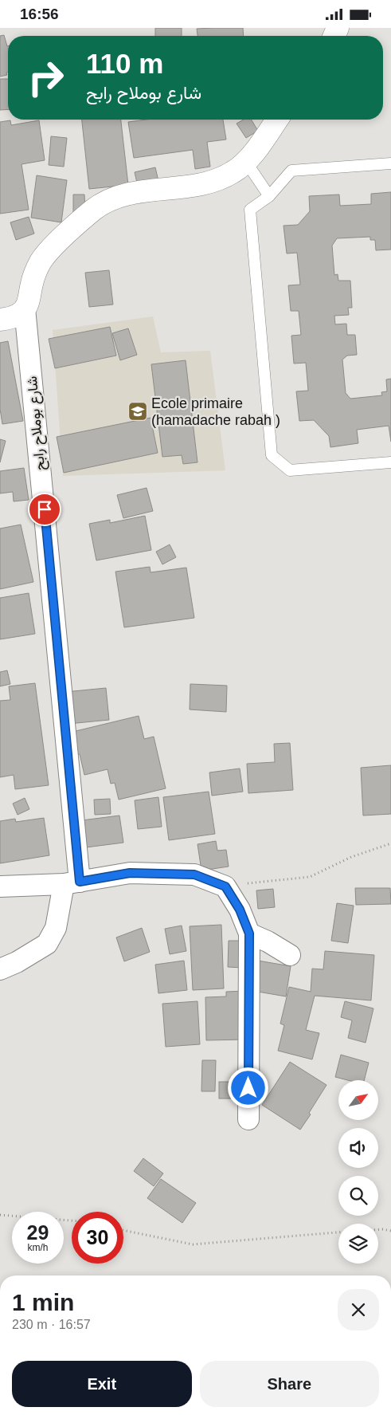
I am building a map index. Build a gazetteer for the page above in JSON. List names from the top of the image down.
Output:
{
  "streets": {
    "street": ["شارع بوملاح رابح"]
  },
  "places": {
    "school or university": ["Ecole primaire (hamadache rabah )"]
  },
  "north": "top right",
  "page": {
    "status": "16:56",
    "turn": ["110 m", "شارع بوملاح رابح"],
    "speed": "29 km/h",
    "limit": "30",
    "heading": ["1 min", "230 m · 16:57"],
    "buttons": ["Exit", "Share"]
  }
}
